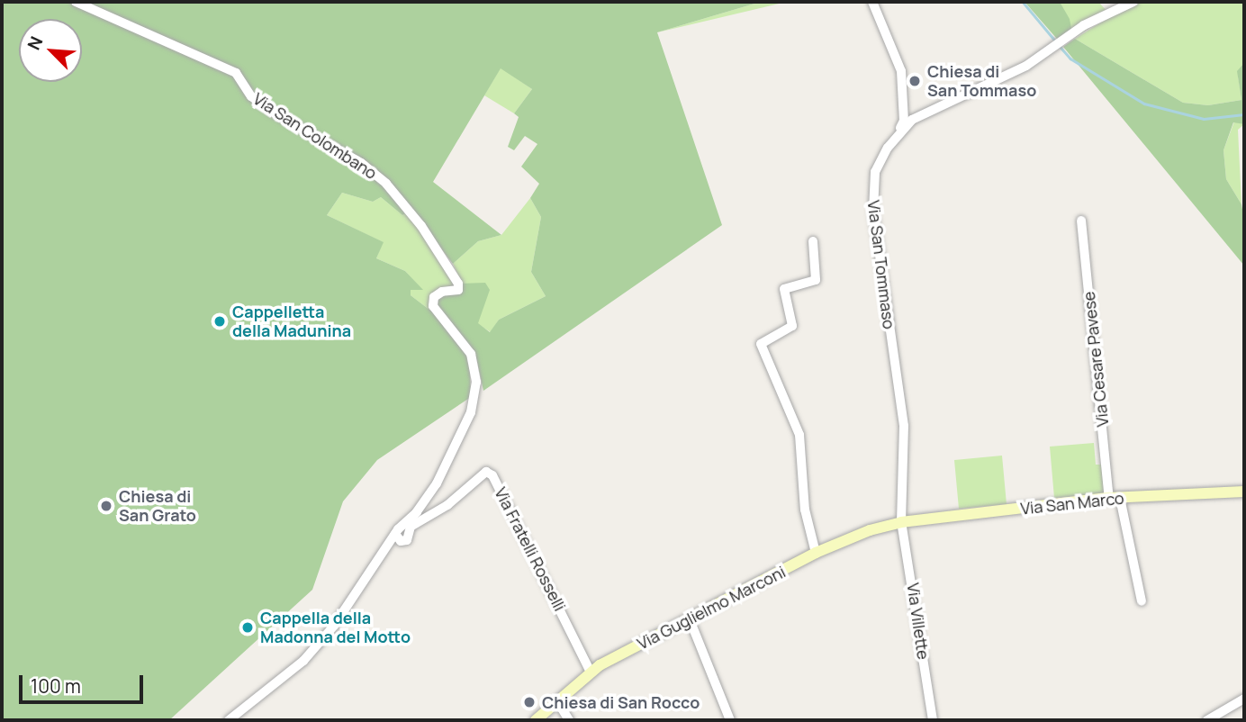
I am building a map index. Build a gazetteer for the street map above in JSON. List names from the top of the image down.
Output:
{
  "streets": {
    "street": [
      "Via San Colombano",
      "Via San Tommaso",
      "Via Cesare Pavese",
      "Via San Marco",
      "Via Fratelli Rosselli",
      "Via Guglielmo Marconi",
      "Via Villette"
    ]
  },
  "crossings": [
    ["Via San Colombano", "Via Fratelli Rosselli"],
    ["Via San Tommaso", "Via San Marco"],
    ["Via San Tommaso", "Via Guglielmo Marconi"],
    ["Via San Tommaso", "Via Villette"],
    ["Via Cesare Pavese", "Via San Marco"],
    ["Via San Marco", "Via Guglielmo Marconi"],
    ["Via San Marco", "Via Villette"],
    ["Via Fratelli Rosselli", "Via Guglielmo Marconi"],
    ["Via Guglielmo Marconi", "Via Villette"]
  ],
  "places": [
    "Chiesa di San Tommaso",
    "Cappelletta della Madunina",
    "Chiesa di San Grato",
    "Cappella della Madonna del Motto",
    "Chiesa di San Rocco"
  ],
  "scale_bar": "100 m",
  "north": "top left"
}
